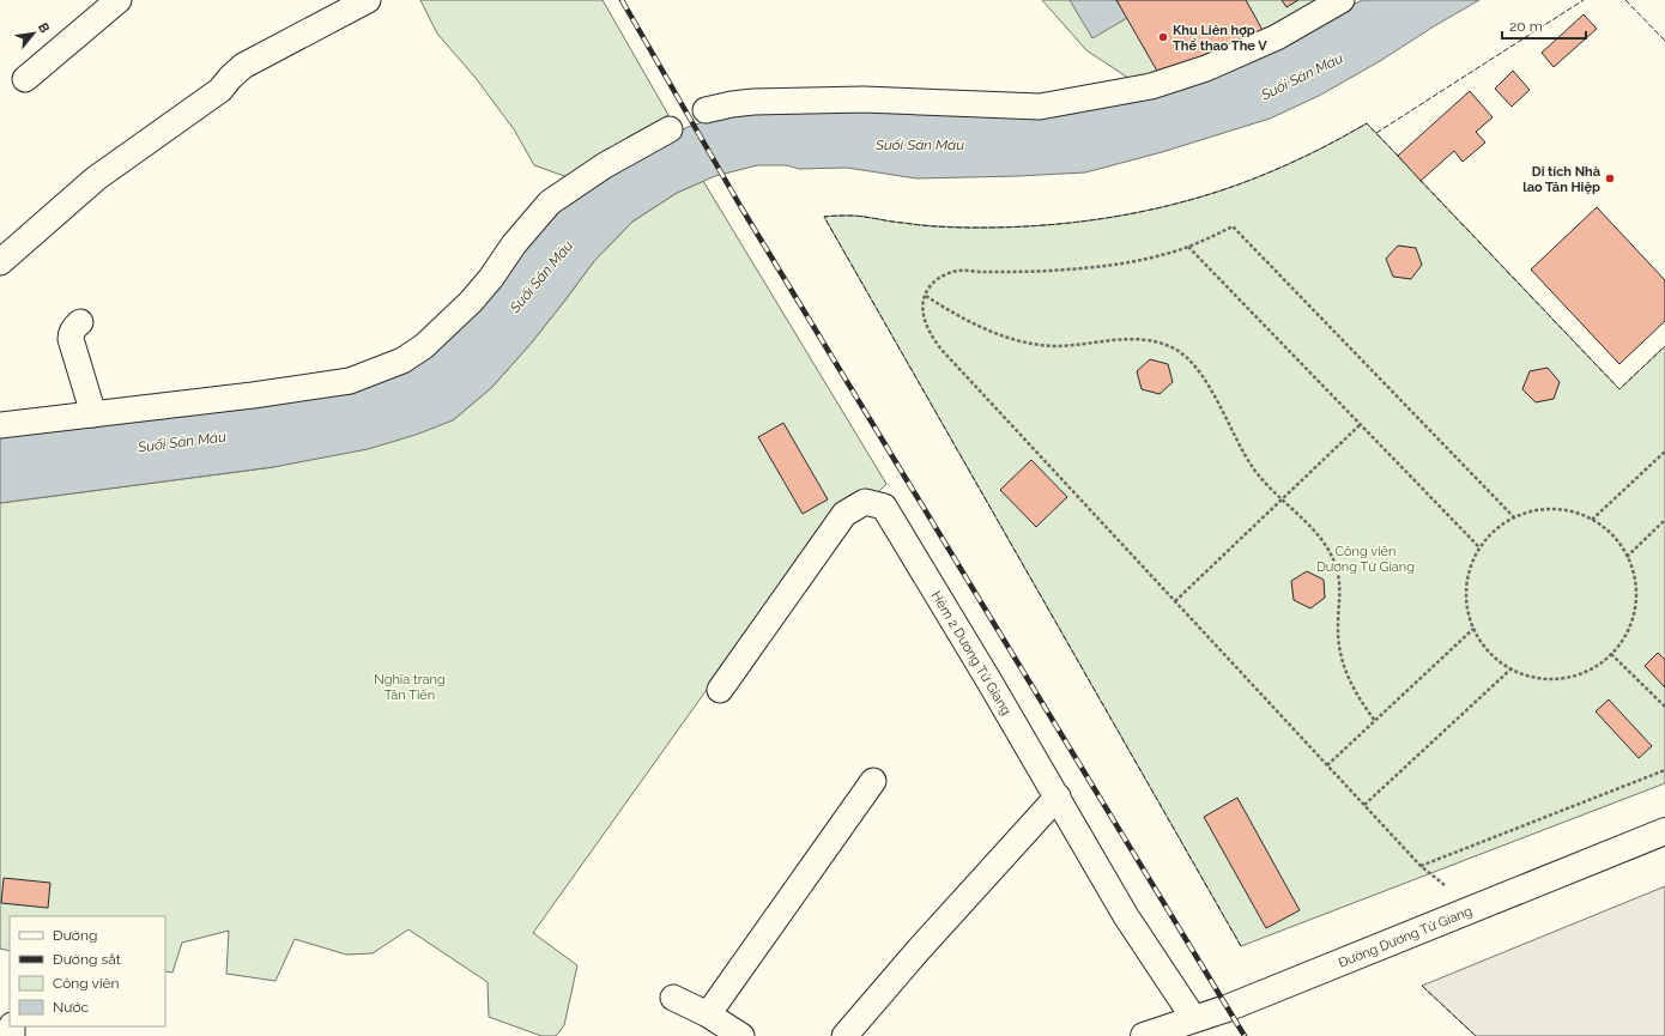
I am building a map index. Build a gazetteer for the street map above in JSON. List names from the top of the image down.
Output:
{
  "streets": {
    "main road": ["Đường Dương Tử Giang"],
    "street": ["Hẻm 2 Dương Tử Giang"]
  },
  "crossings": [
    ["Hẻm 2 Dương Tử Giang", "Đường Dương Tử Giang"]
  ],
  "water": ["Suối Săn Máu"],
  "parks": ["Công viên Dương Tử Giang", "Nghĩa trang Tân Tiến"],
  "places": ["Khu Liên hợp Thể thao The V", "Di tích Nhà lao Tân Hiệp"],
  "legend": [
    "Đường",
    "Đường sắt",
    "Công viên",
    "Nước"
  ],
  "scale_bar": "20 m",
  "north": "top right"
}
